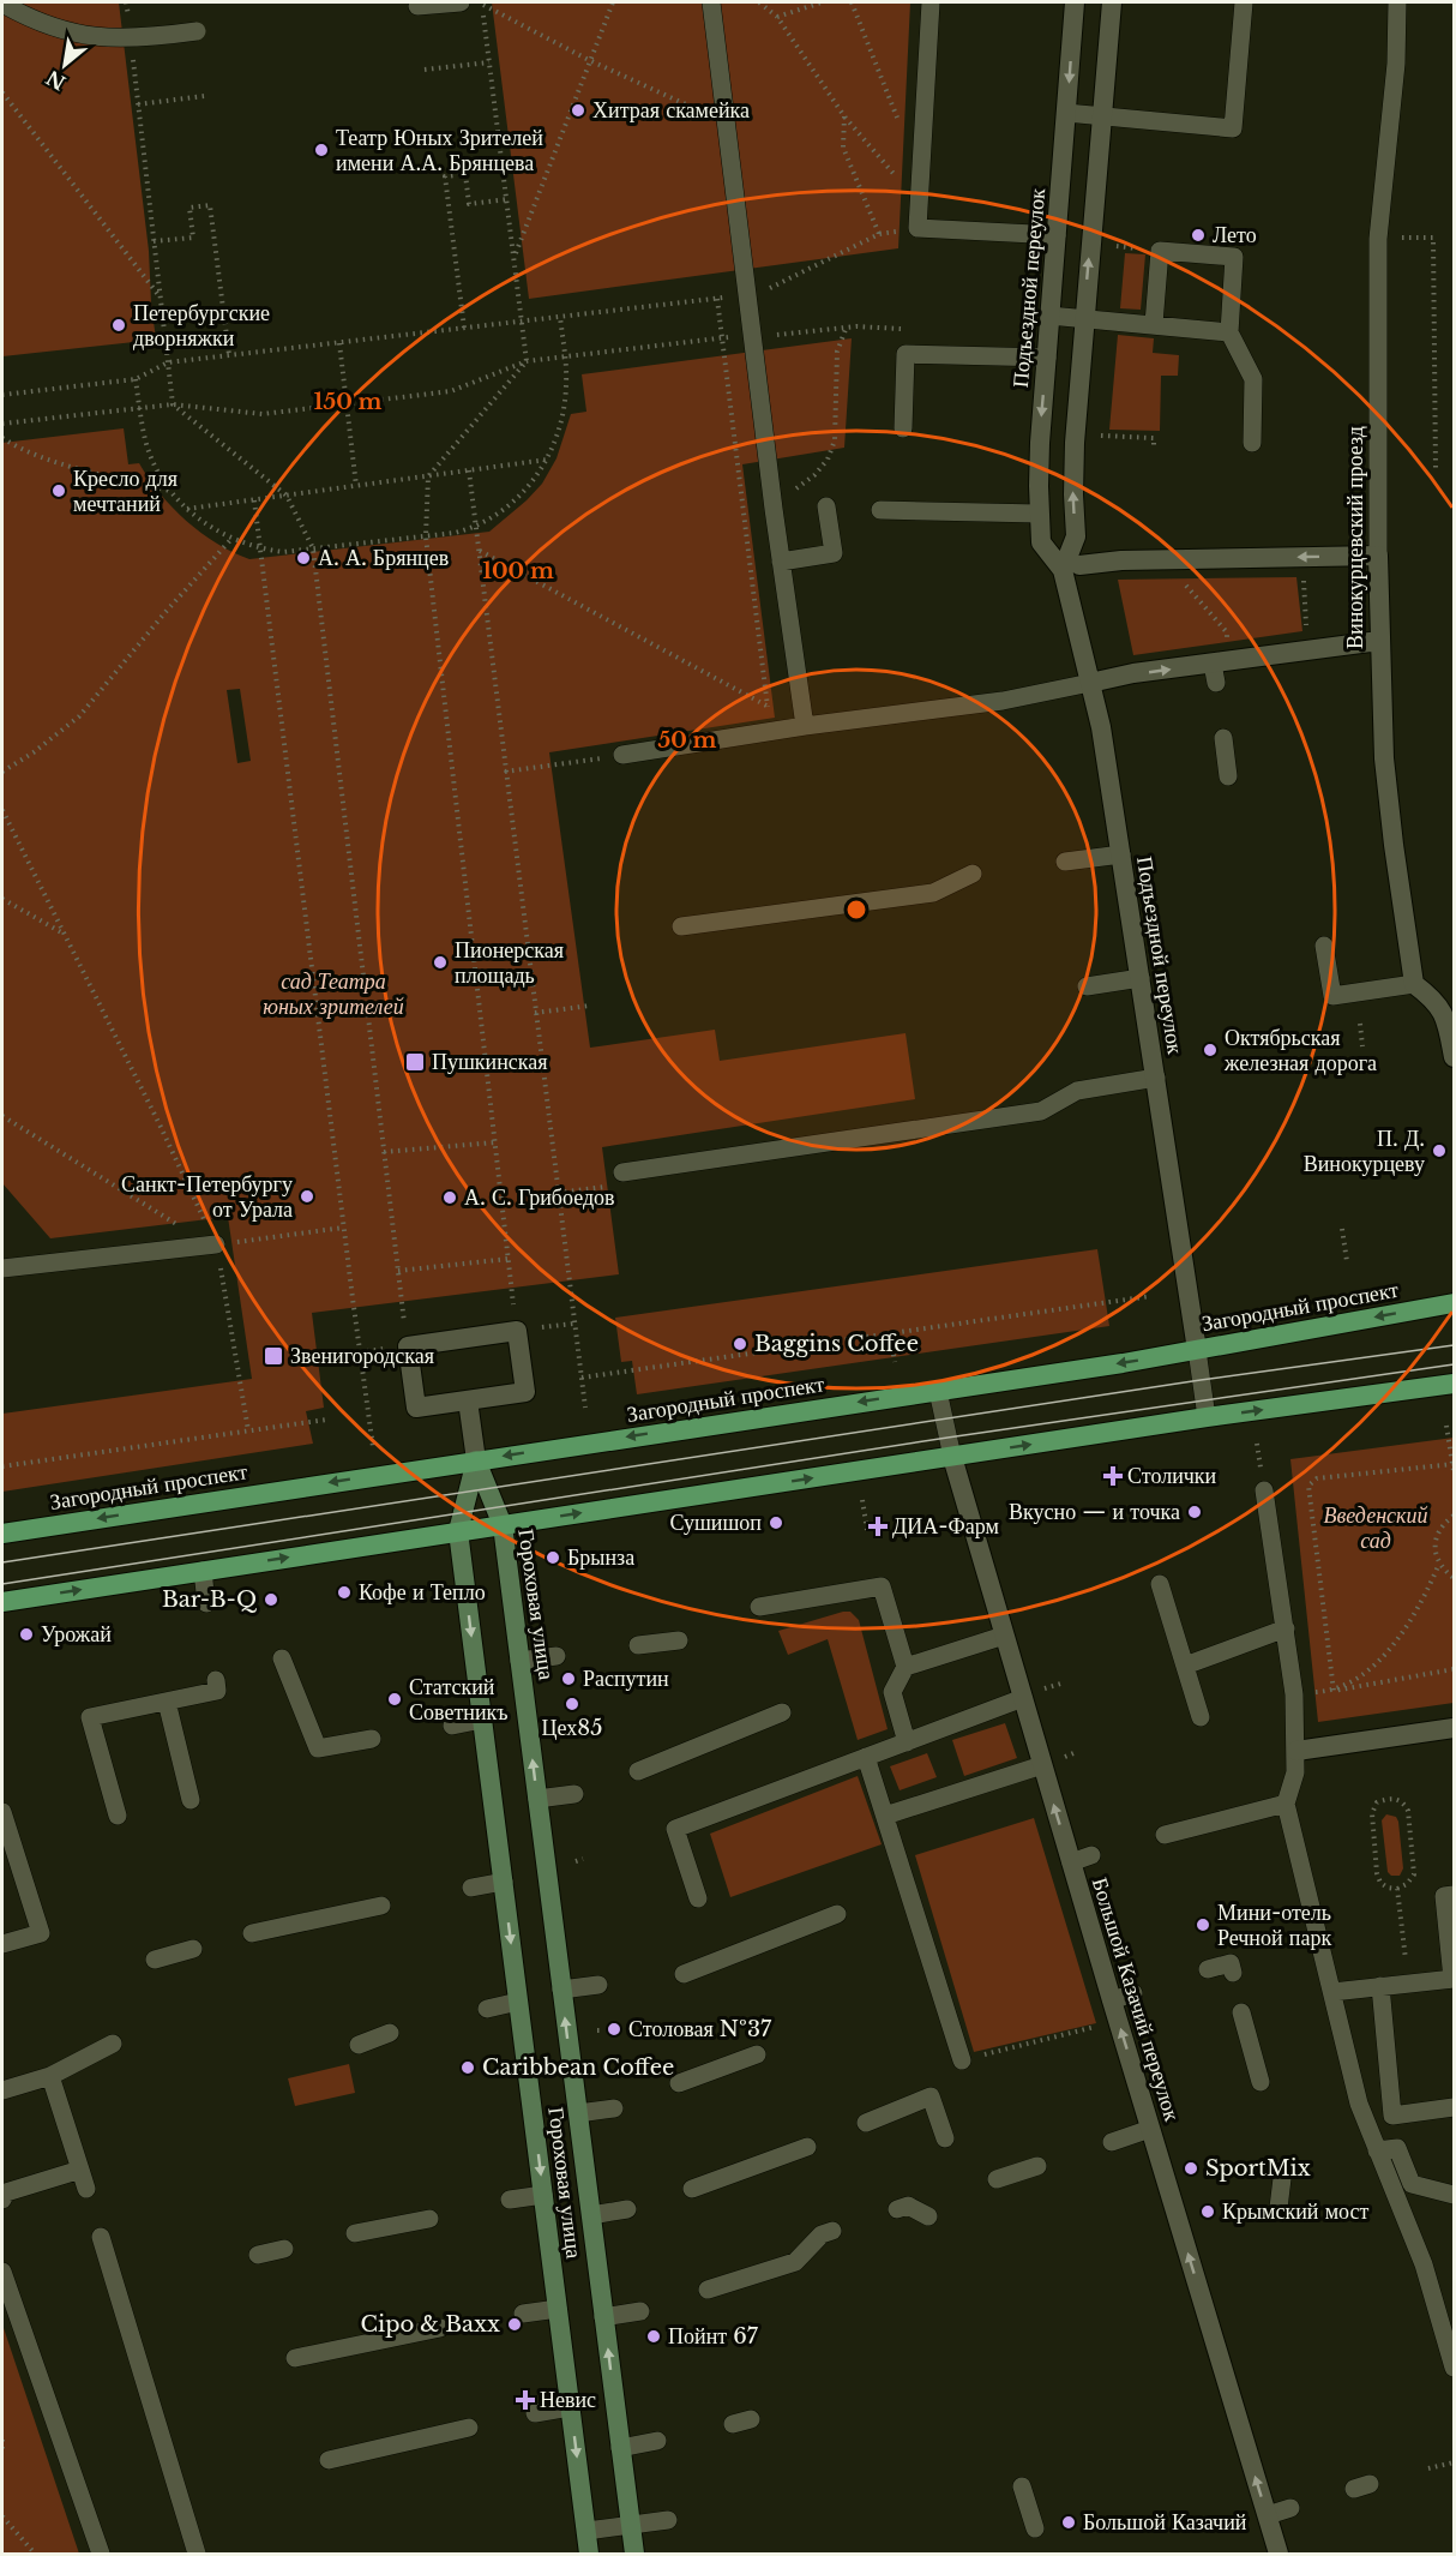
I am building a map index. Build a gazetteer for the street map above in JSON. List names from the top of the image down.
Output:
{
  "streets": {
    "main road": ["Загородный проспект", "Гороховая улица"],
    "street": ["Подъездной переулок", "Винокурцевский проезд", "Большой Казачий переулок"]
  },
  "crossings": [
    ["Подъездной переулок", "Загородный проспект"],
    ["Загородный проспект", "Гороховая улица"]
  ],
  "one_way": ["Большой Казачий переулок"],
  "parks": ["сад Театра юных зрителей", "Введенский сад"],
  "places": {
    "other": [
      "Хитрая скамейка",
      "Театр Юных Зрителей имени А.А. Брянцева",
      "Лето",
      "Петербургские дворняжки",
      "Кресло для мечтаний",
      "А. А. Брянцев",
      "Пионерская площадь",
      "Октябрьская железная дорога",
      "П. Д. Винокурцеву",
      "Санкт-Петербургу от Урала",
      "А. С. Грибоедов",
      "Baggins Coffee",
      "Вкусно — и точка",
      "Сушишоп",
      "Брынза",
      "Кофе и Тепло",
      "Bar-B-Q",
      "Урожай",
      "Распутин",
      "Статский Советникъ",
      "Цех85",
      "Мини-отель Речной парк",
      "Столовая №37",
      "Caribbean Coffee",
      "SportMix",
      "Крымский мост",
      "Cipo & Baxx",
      "Пойнт 67",
      "Большой Казачий"
    ],
    "transit": ["Пушкинская", "Звенигородская"],
    "health": ["Столички", "ДИА-Фарм", "Невис"]
  },
  "north": "bottom left",
  "rings": ["150 m", "100 m", "50 m"]
}
